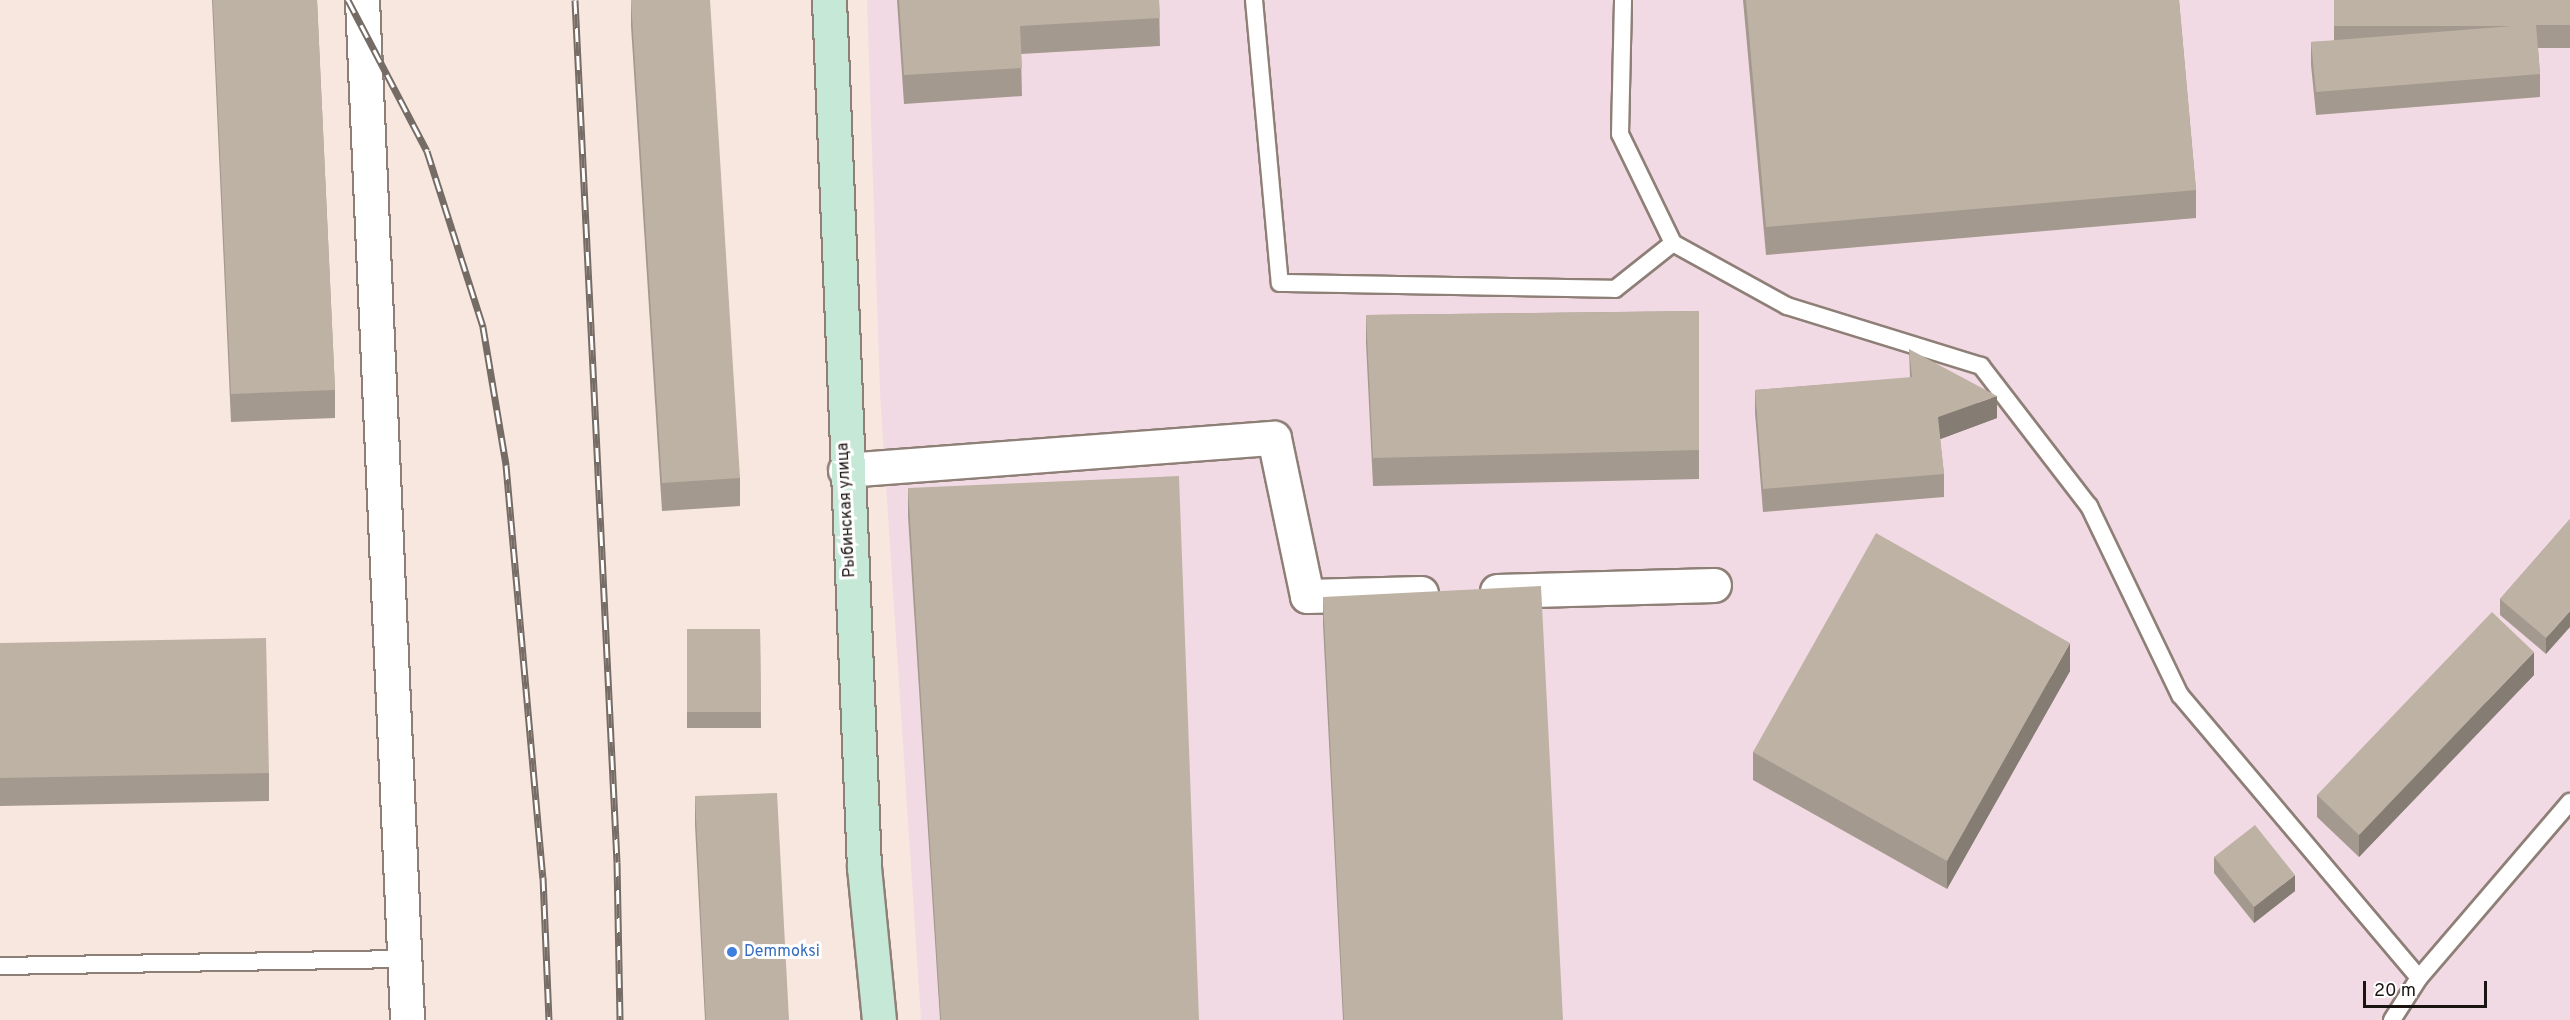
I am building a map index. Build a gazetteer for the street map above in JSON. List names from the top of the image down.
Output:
{
  "streets": {
    "main road": ["Рыбинская улица"]
  },
  "places": ["Demmoksi"],
  "scale_bar": "20 m"
}
